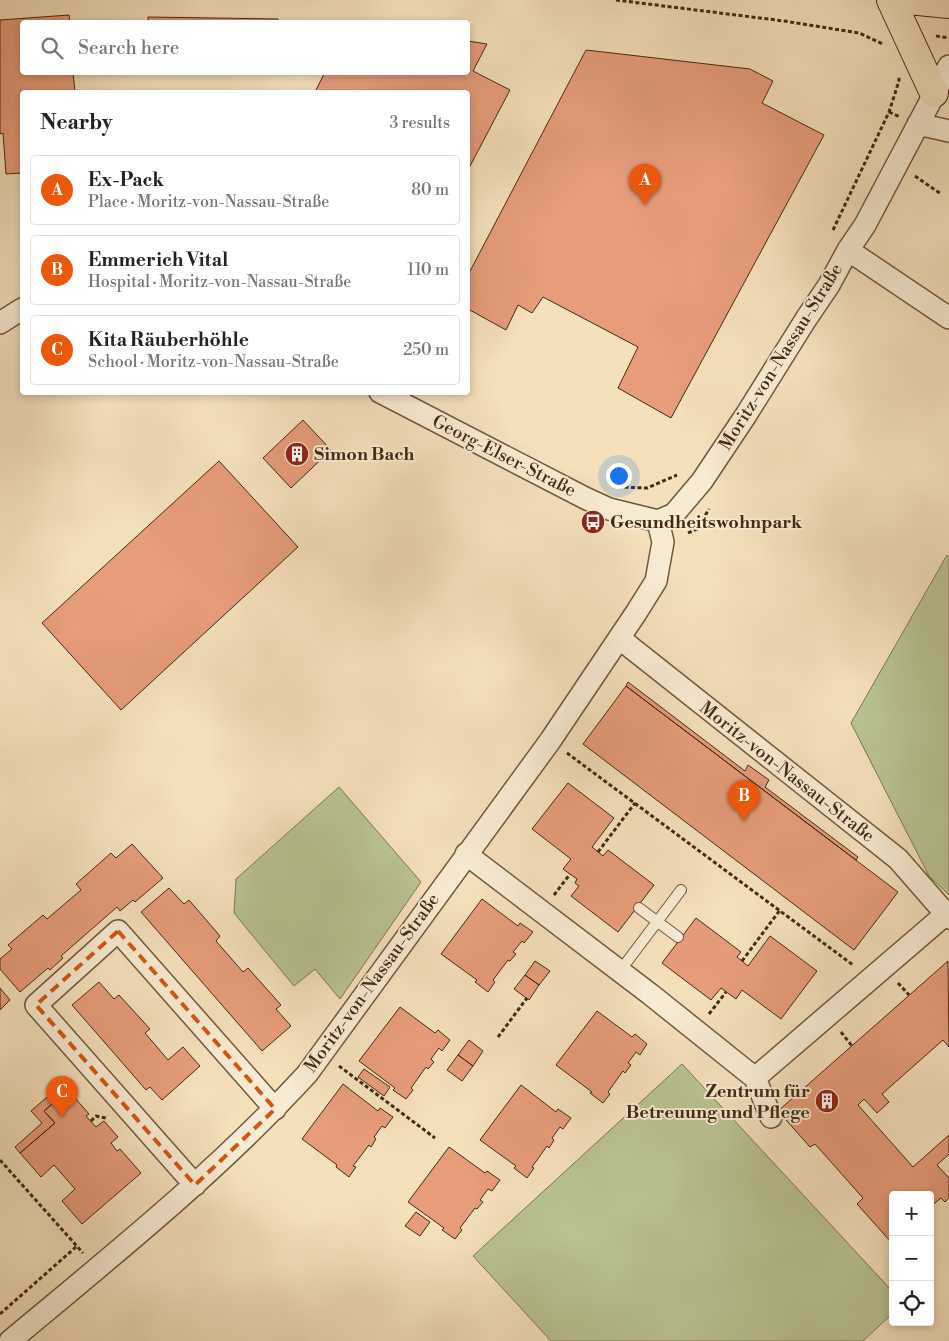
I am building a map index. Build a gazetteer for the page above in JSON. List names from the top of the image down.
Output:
{
  "streets": {
    "street": ["Moritz-von-Nassau-Straße", "Georg-Elser-Straße"]
  },
  "crossings": [
    ["Moritz-von-Nassau-Straße", "Georg-Elser-Straße"]
  ],
  "places": {
    "building": ["Simon Bach", "Zentrum für Betreuung und Pflege"],
    "bus stop": ["Gesundheitswohnpark"]
  },
  "page": {
    "search": "Search here",
    "heading": ["Nearby", "3 results"],
    "list": [
      {
        "mark": "A",
        "name": "Ex-Pack",
        "note": "Place · Moritz-von-Nassau-Straße",
        "value": "80 m"
      },
      {
        "mark": "B",
        "name": "Emmerich Vital",
        "note": "Hospital · Moritz-von-Nassau-Straße",
        "value": "110 m"
      },
      {
        "mark": "C",
        "name": "Kita Räuberhöhle",
        "note": "School · Moritz-von-Nassau-Straße",
        "value": "250 m"
      }
    ],
    "pins": ["A", "B", "C"],
    "map_buttons": ["+", "−"]
  }
}
